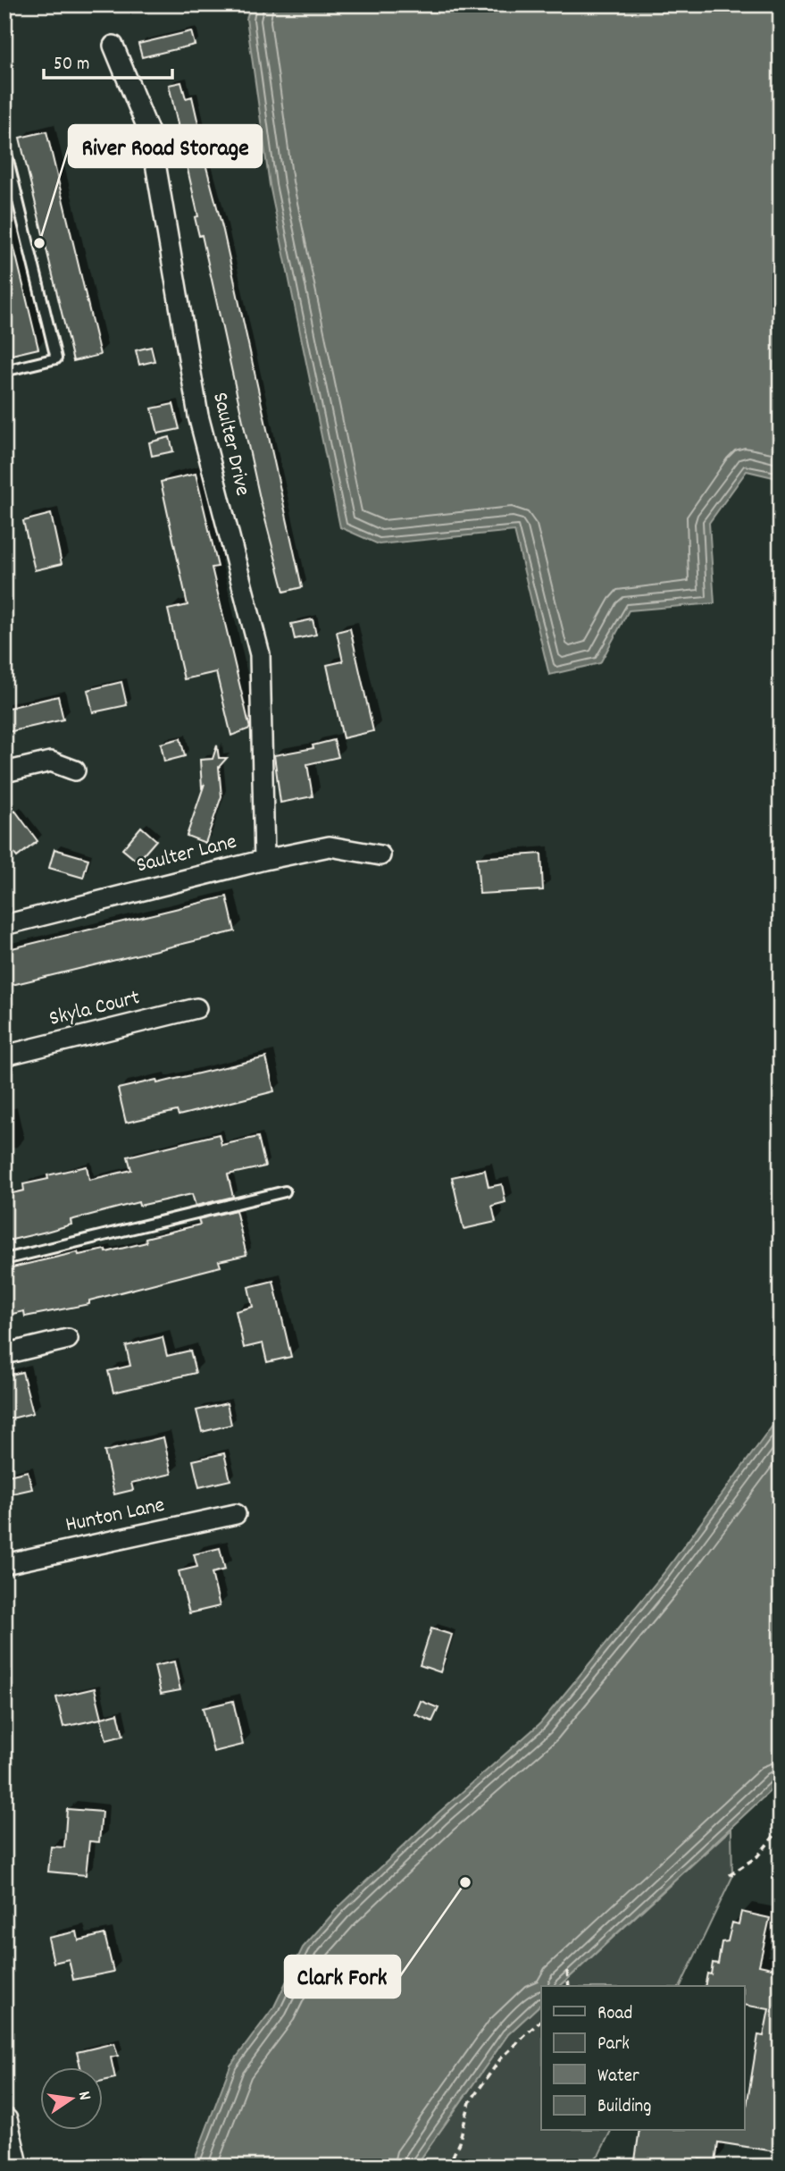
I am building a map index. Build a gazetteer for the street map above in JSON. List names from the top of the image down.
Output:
{
  "streets": {
    "street": [
      "Saulter Drive",
      "Saulter Lane",
      "Skyla Court",
      "Hunton Lane"
    ]
  },
  "crossings": [
    ["Saulter Drive", "Saulter Lane"]
  ],
  "places": ["River Road Storage", "Clark Fork"],
  "legend": [
    "Road",
    "Park",
    "Water",
    "Building"
  ],
  "scale_bar": "50 m",
  "north": "right"
}
